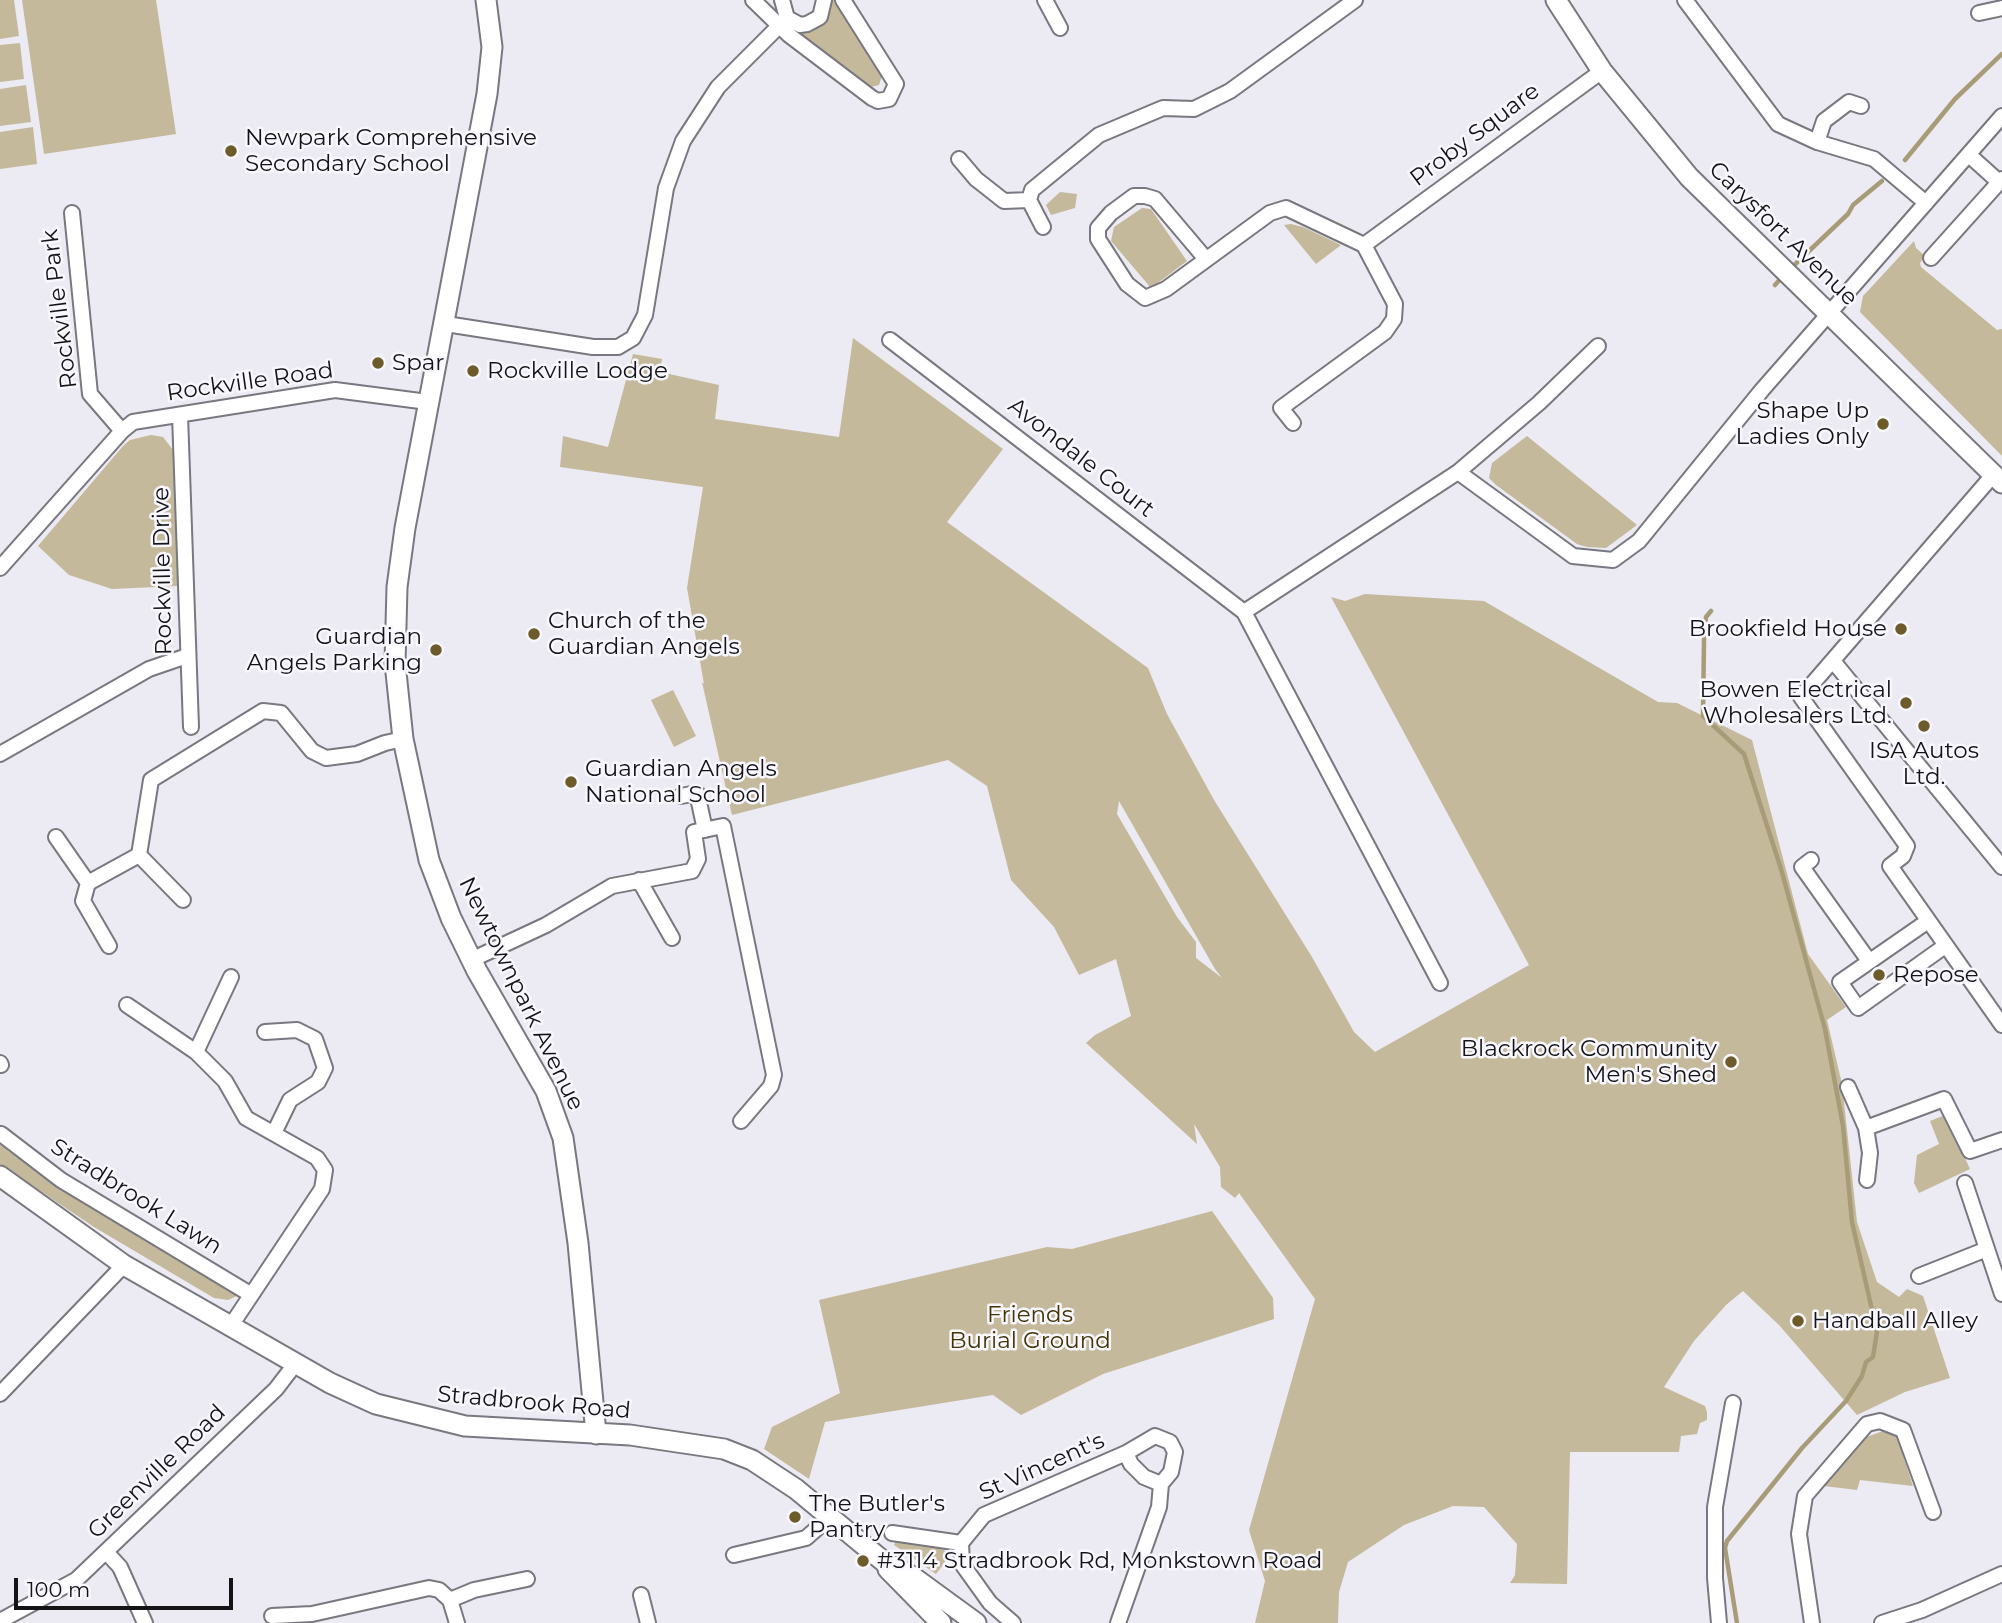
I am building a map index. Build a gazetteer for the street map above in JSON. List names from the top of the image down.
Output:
{
  "streets": {
    "main road": ["Carysfort Avenue", "Newtownpark Avenue", "Stradbrook Road"],
    "street": [
      "Proby Square",
      "Rockville Park",
      "Rockville Road",
      "Avondale Court",
      "Rockville Drive",
      "Stradbrook Lawn",
      "St Vincent's",
      "Greenville Road"
    ]
  },
  "crossings": [
    ["Proby Square", "Carysfort Avenue"],
    ["Rockville Park", "Rockville Road"],
    ["Rockville Road", "Rockville Drive"],
    ["Rockville Road", "Newtownpark Avenue"],
    ["Newtownpark Avenue", "Stradbrook Road"],
    ["Stradbrook Road", "Greenville Road"]
  ],
  "parks": ["Friends Burial Ground"],
  "places": [
    "Newpark Comprehensive Secondary School",
    "Spar",
    "Rockville Lodge",
    "Shape Up Ladies Only",
    "Brookfield House",
    "Church of the Guardian Angels",
    "Guardian Angels Parking",
    "Bowen Electrical Wholesalers Ltd.",
    "ISA Autos Ltd.",
    "Guardian Angels National School",
    "Repose",
    "Blackrock Community Men's Shed",
    "Handball Alley",
    "The Butler's Pantry",
    "#3114 Stradbrook Rd, Monkstown Road"
  ],
  "scale_bar": "100 m"
}
